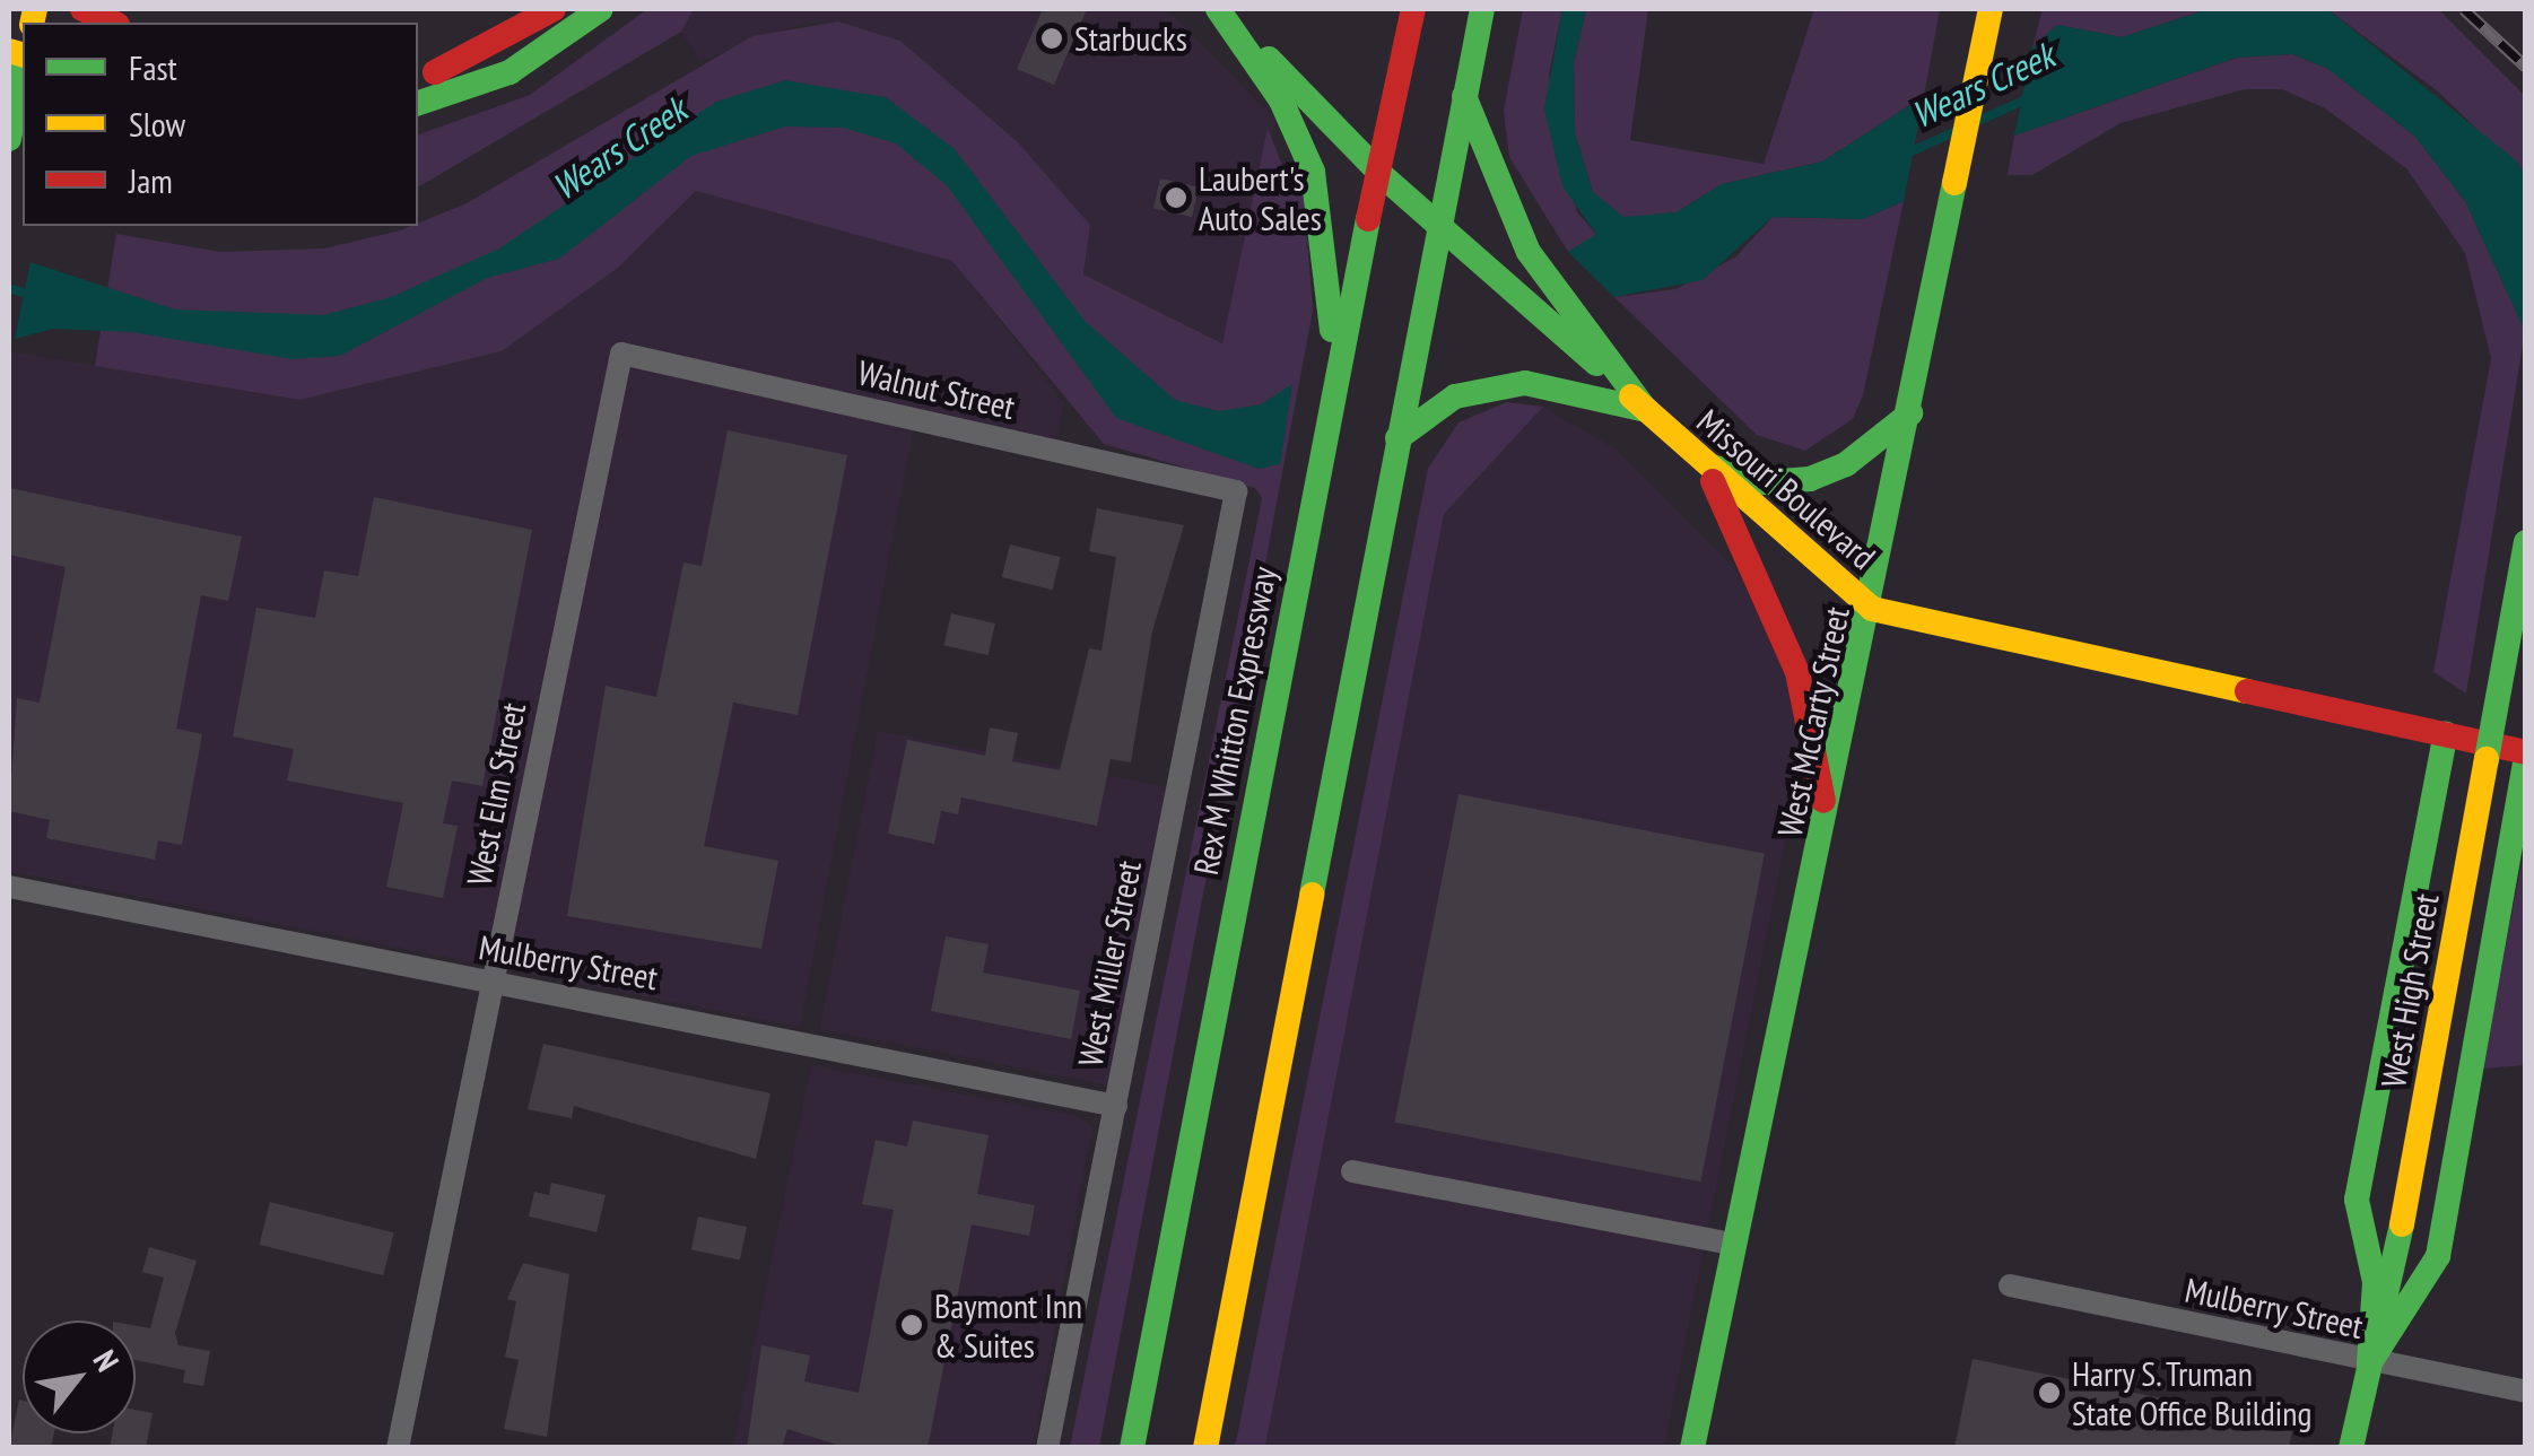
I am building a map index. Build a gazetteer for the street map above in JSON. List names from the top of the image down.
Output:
{
  "streets": {
    "main road": [
      "Missouri Boulevard",
      "Rex M Whitton Expressway",
      "West McCarty Street",
      "West High Street"
    ],
    "street": [
      "Walnut Street",
      "West Elm Street",
      "Mulberry Street",
      "West Miller Street"
    ]
  },
  "crossings": [
    ["Walnut Street", "West Elm Street"],
    ["Walnut Street", "West Miller Street"],
    ["Missouri Boulevard", "Rex M Whitton Expressway"],
    ["Missouri Boulevard", "West McCarty Street"],
    ["West Elm Street", "Mulberry Street"],
    ["Mulberry Street", "West Miller Street"],
    ["Mulberry Street", "West High Street"]
  ],
  "water": ["Wears Creek"],
  "places": [
    "Starbucks",
    "Laubert's Auto Sales",
    "Baymont Inn & Suites",
    "Harry S. Truman State Office Building"
  ],
  "legend": ["Fast", "Slow", "Jam"],
  "north": "top right"
}
